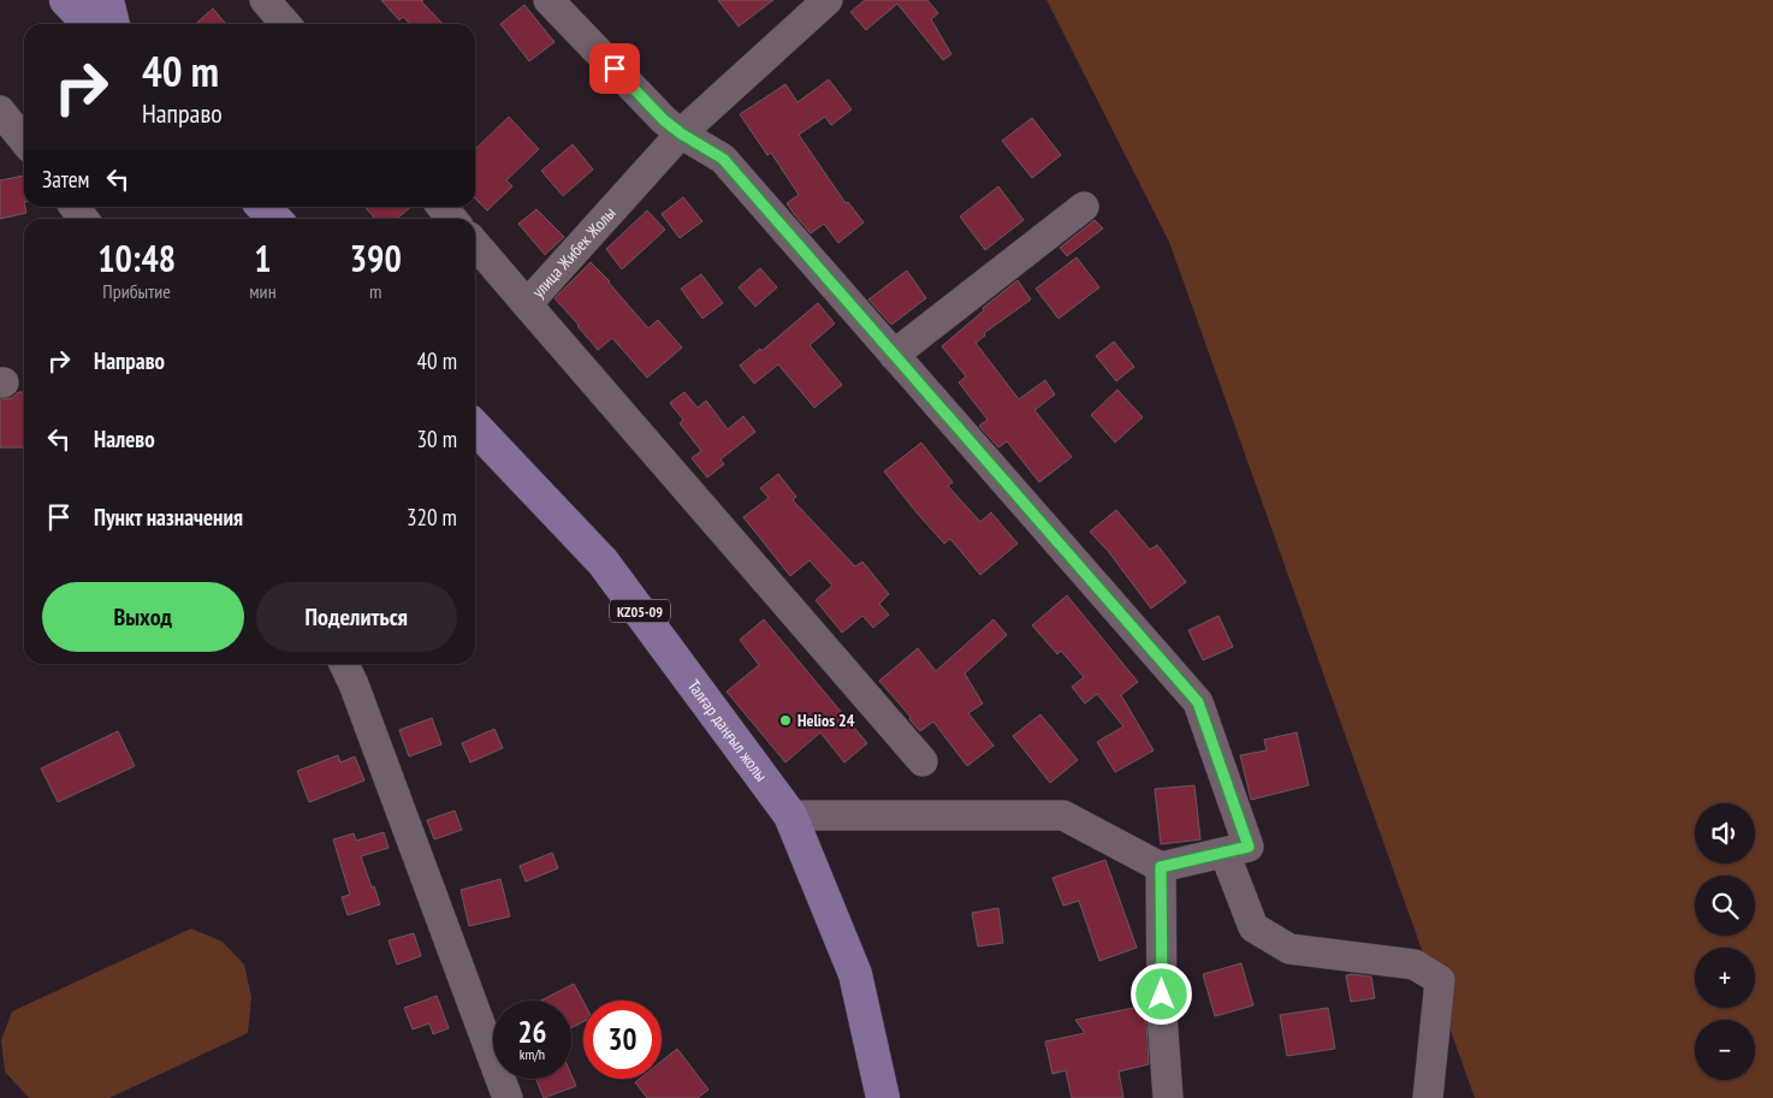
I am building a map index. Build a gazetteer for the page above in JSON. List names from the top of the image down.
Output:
{
  "streets": {
    "main road": ["KZ05-09", "Талғар даңғыл жолы"],
    "street": ["улица Жибек Жолы"]
  },
  "places": ["Helios 24"],
  "page": {
    "turn": ["40 m", "Направо"],
    "then": "Затем",
    "eta": [
      "10:48",
      "Прибытие",
      "1",
      "мин",
      "390",
      "m"
    ],
    "list": [
      {
        "name": "Направо",
        "value": "40 m"
      },
      {
        "name": "Налево",
        "value": "30 m"
      },
      {
        "name": "Пункт назначения",
        "value": "320 m"
      }
    ],
    "buttons": ["Выход", "Поделиться"],
    "map_buttons": ["+", "−"],
    "speed": "26 km/h",
    "limit": "30"
  }
}
